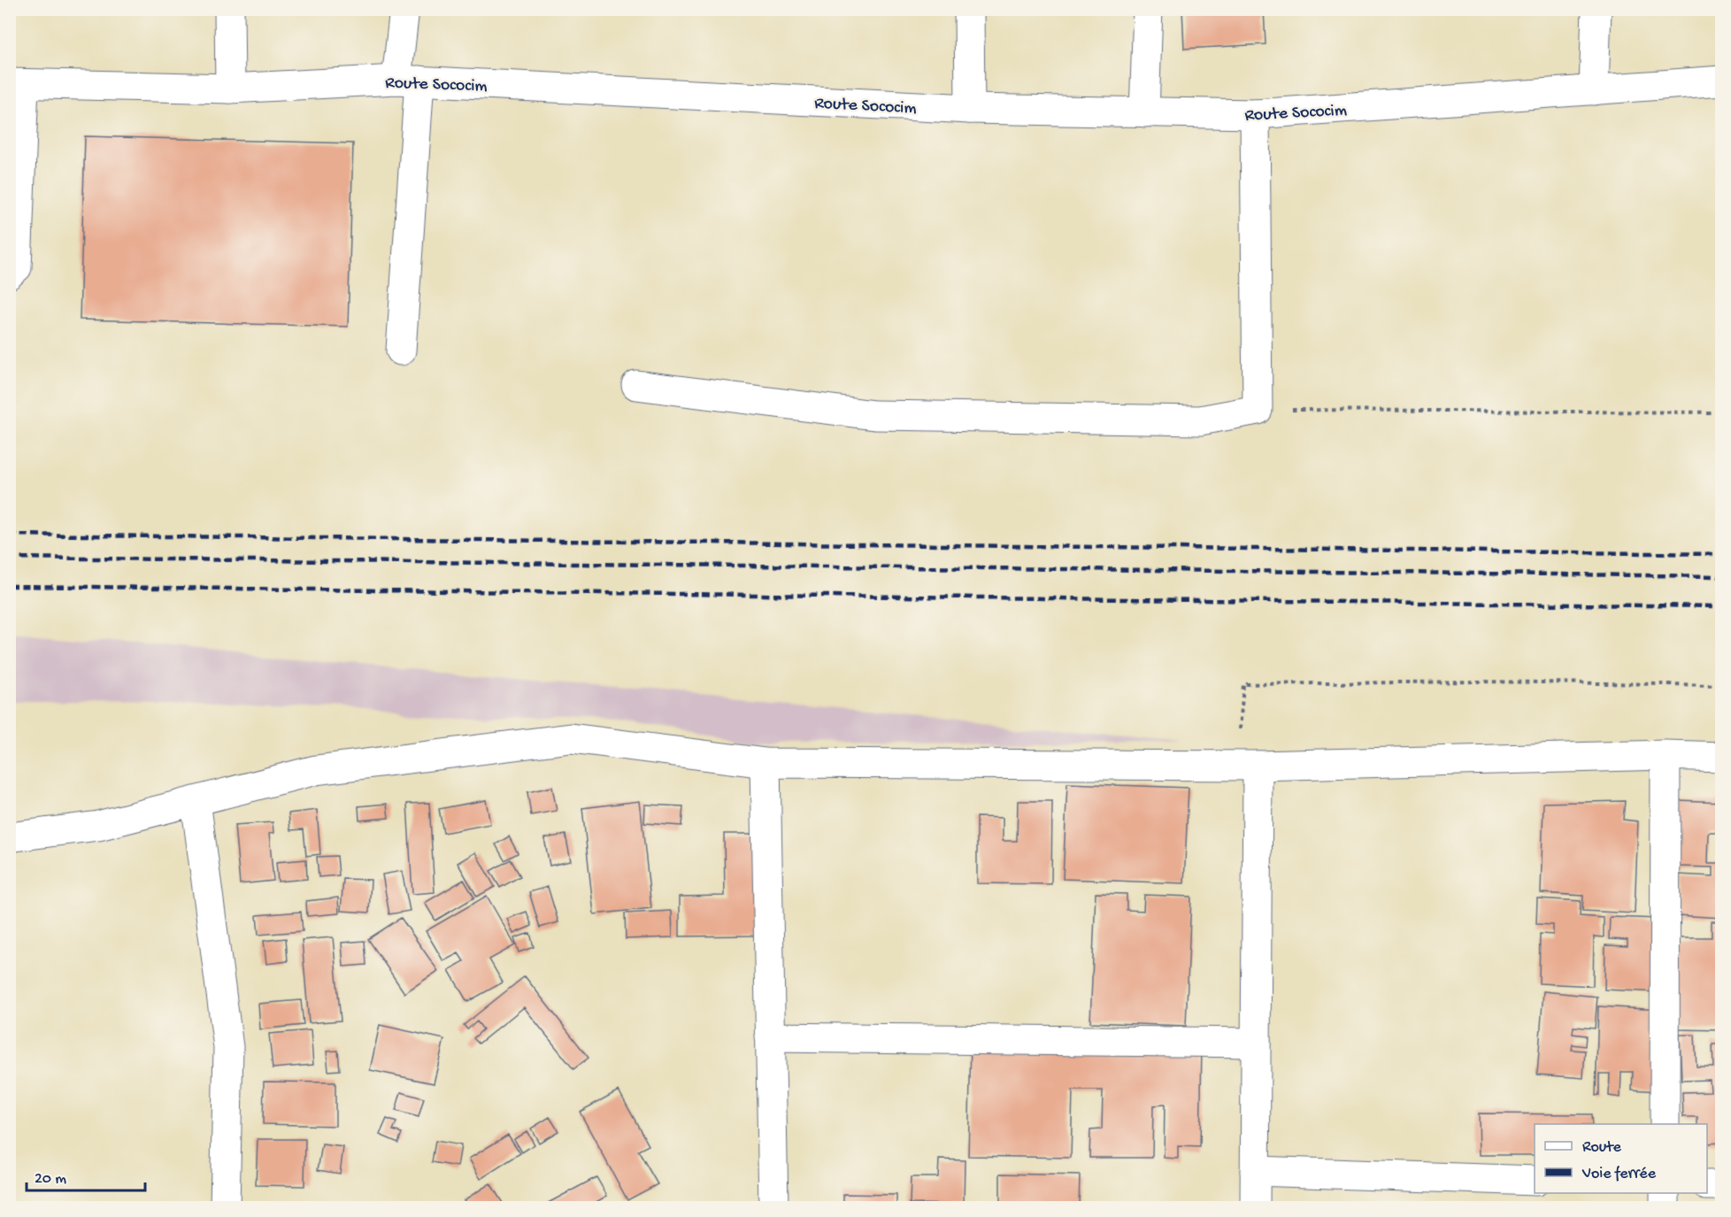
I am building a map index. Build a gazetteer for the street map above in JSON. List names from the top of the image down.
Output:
{
  "streets": {
    "street": ["Route Sococim"]
  },
  "legend": ["Route", "Voie ferrée"],
  "scale_bar": "20 m"
}
